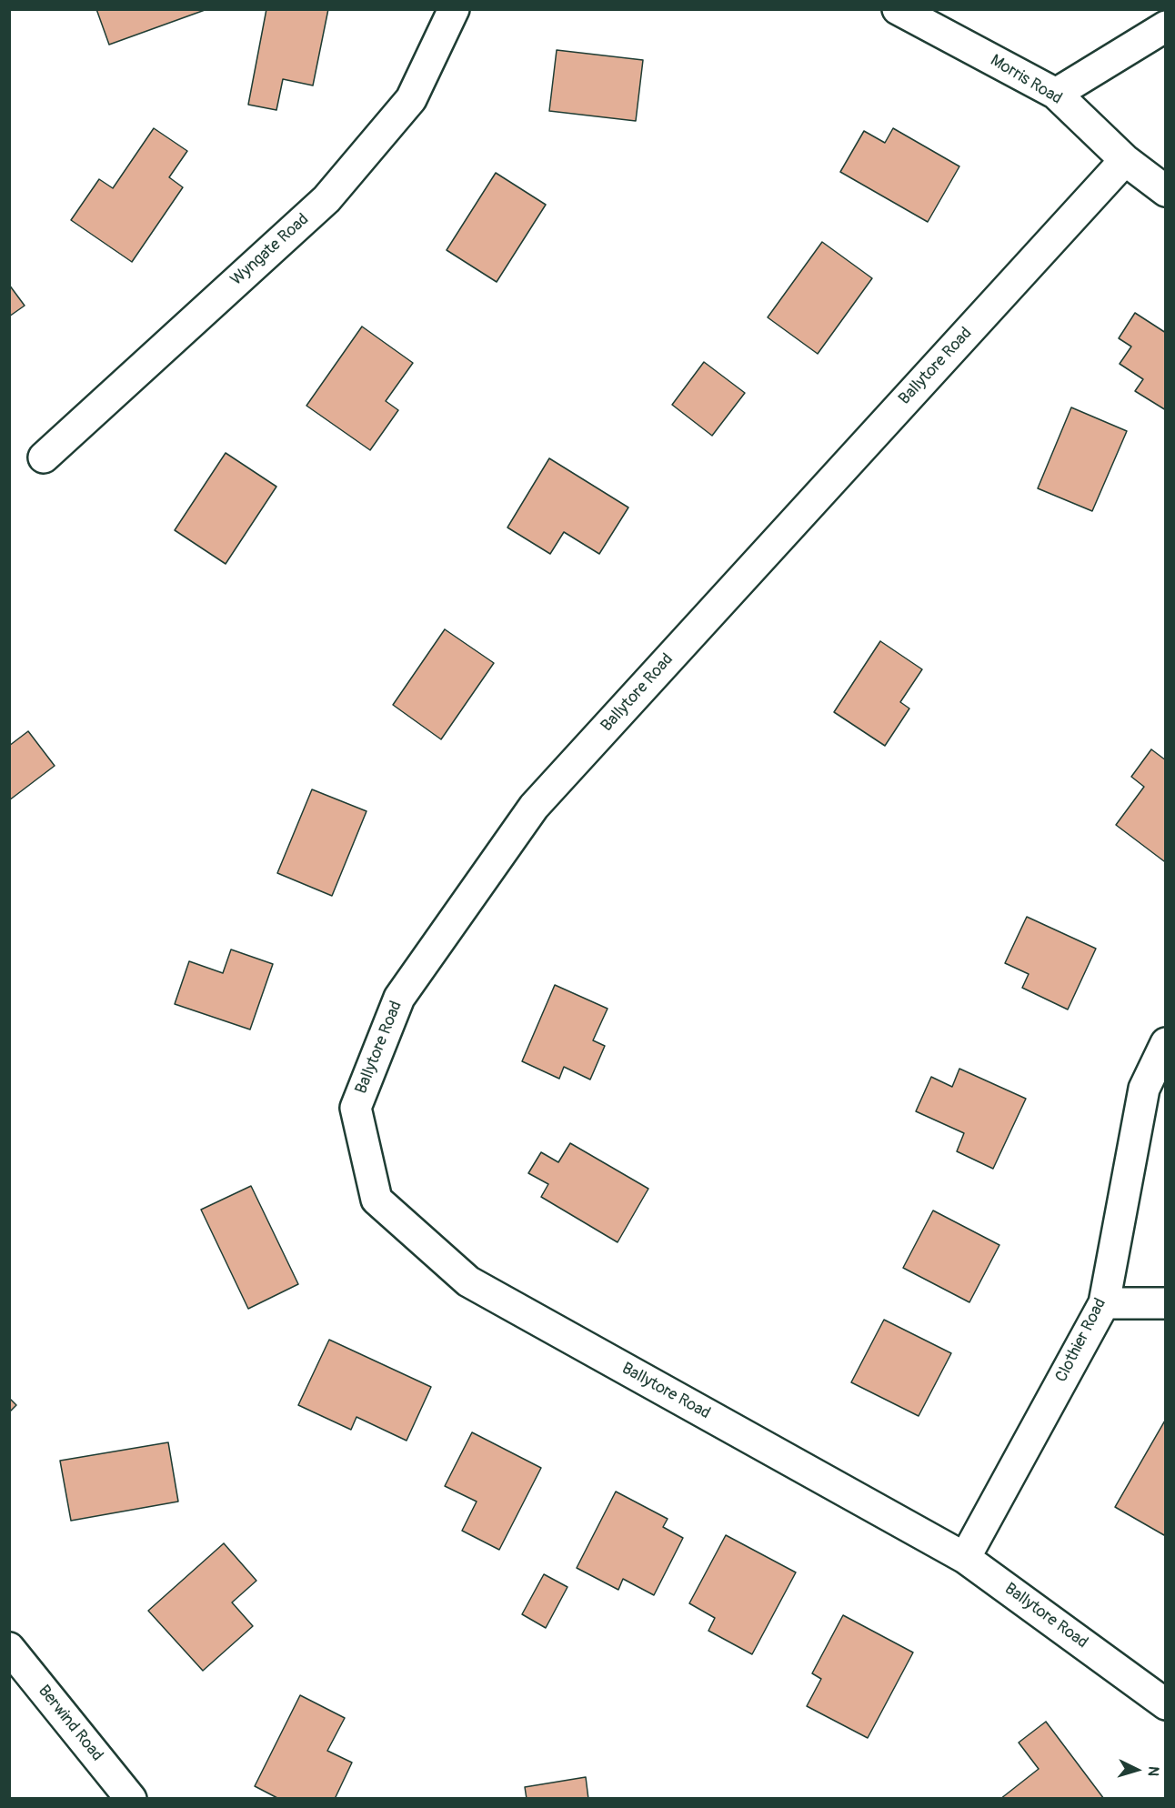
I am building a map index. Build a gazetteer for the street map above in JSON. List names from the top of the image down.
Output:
{
  "streets": {
    "street": [
      "Morris Road",
      "Wyngate Road",
      "Ballytore Road",
      "Clothier Road",
      "Berwind Road"
    ]
  },
  "crossings": [
    ["Morris Road", "Ballytore Road"],
    ["Ballytore Road", "Clothier Road"]
  ],
  "north": "right"
}
